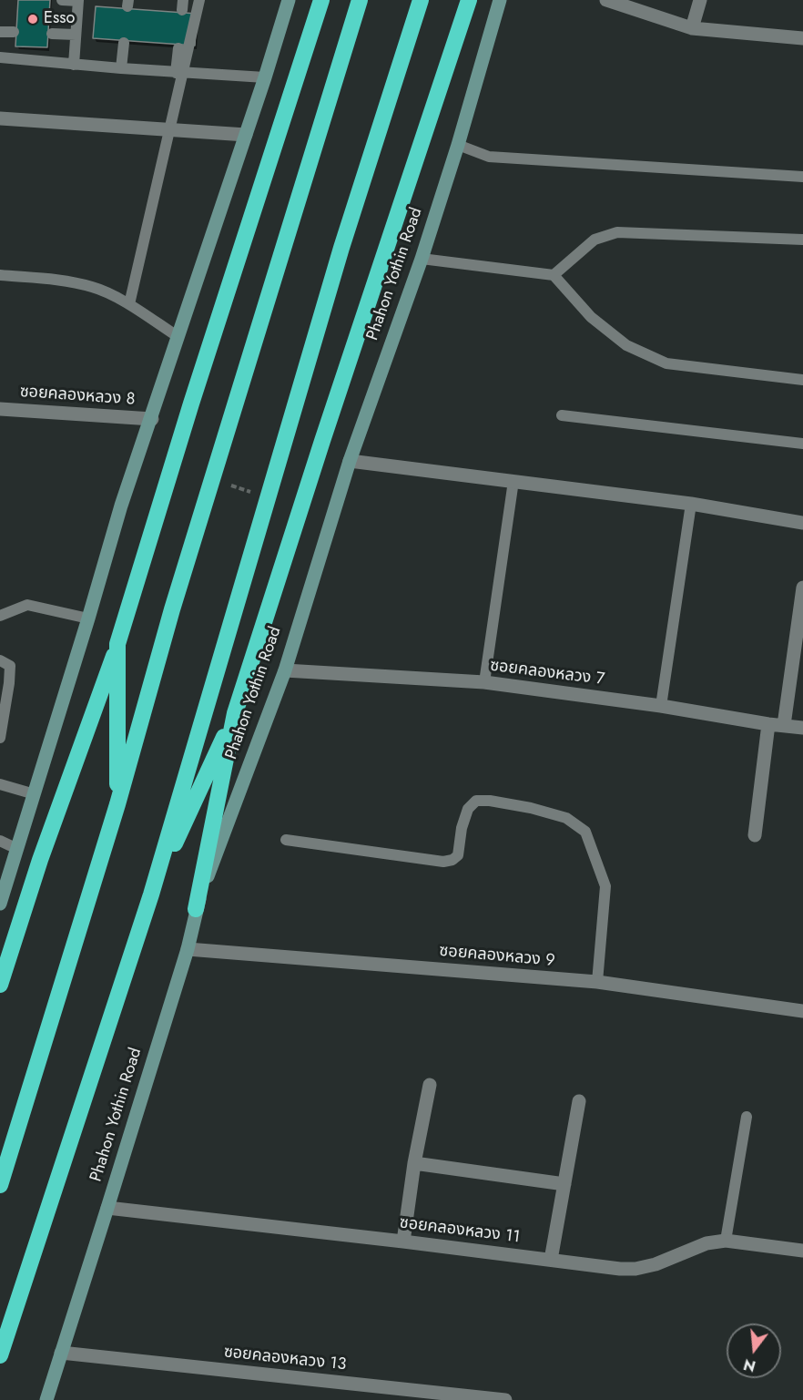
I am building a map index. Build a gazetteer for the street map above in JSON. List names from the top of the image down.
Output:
{
  "streets": {
    "main road": ["Phahon Yothin Road"],
    "street": [
      "ซอยคลองหลวง 8",
      "ซอยคลองหลวง 7",
      "ซอยคลองหลวง 9",
      "ซอยคลองหลวง 11",
      "ซอยคลองหลวง 13"
    ]
  },
  "crossings": [
    ["Phahon Yothin Road", "ซอยคลองหลวง 7"],
    ["Phahon Yothin Road", "ซอยคลองหลวง 9"],
    ["Phahon Yothin Road", "ซอยคลองหลวง 11"],
    ["Phahon Yothin Road", "ซอยคลองหลวง 13"]
  ],
  "places": ["Esso"],
  "north": "bottom"
}
